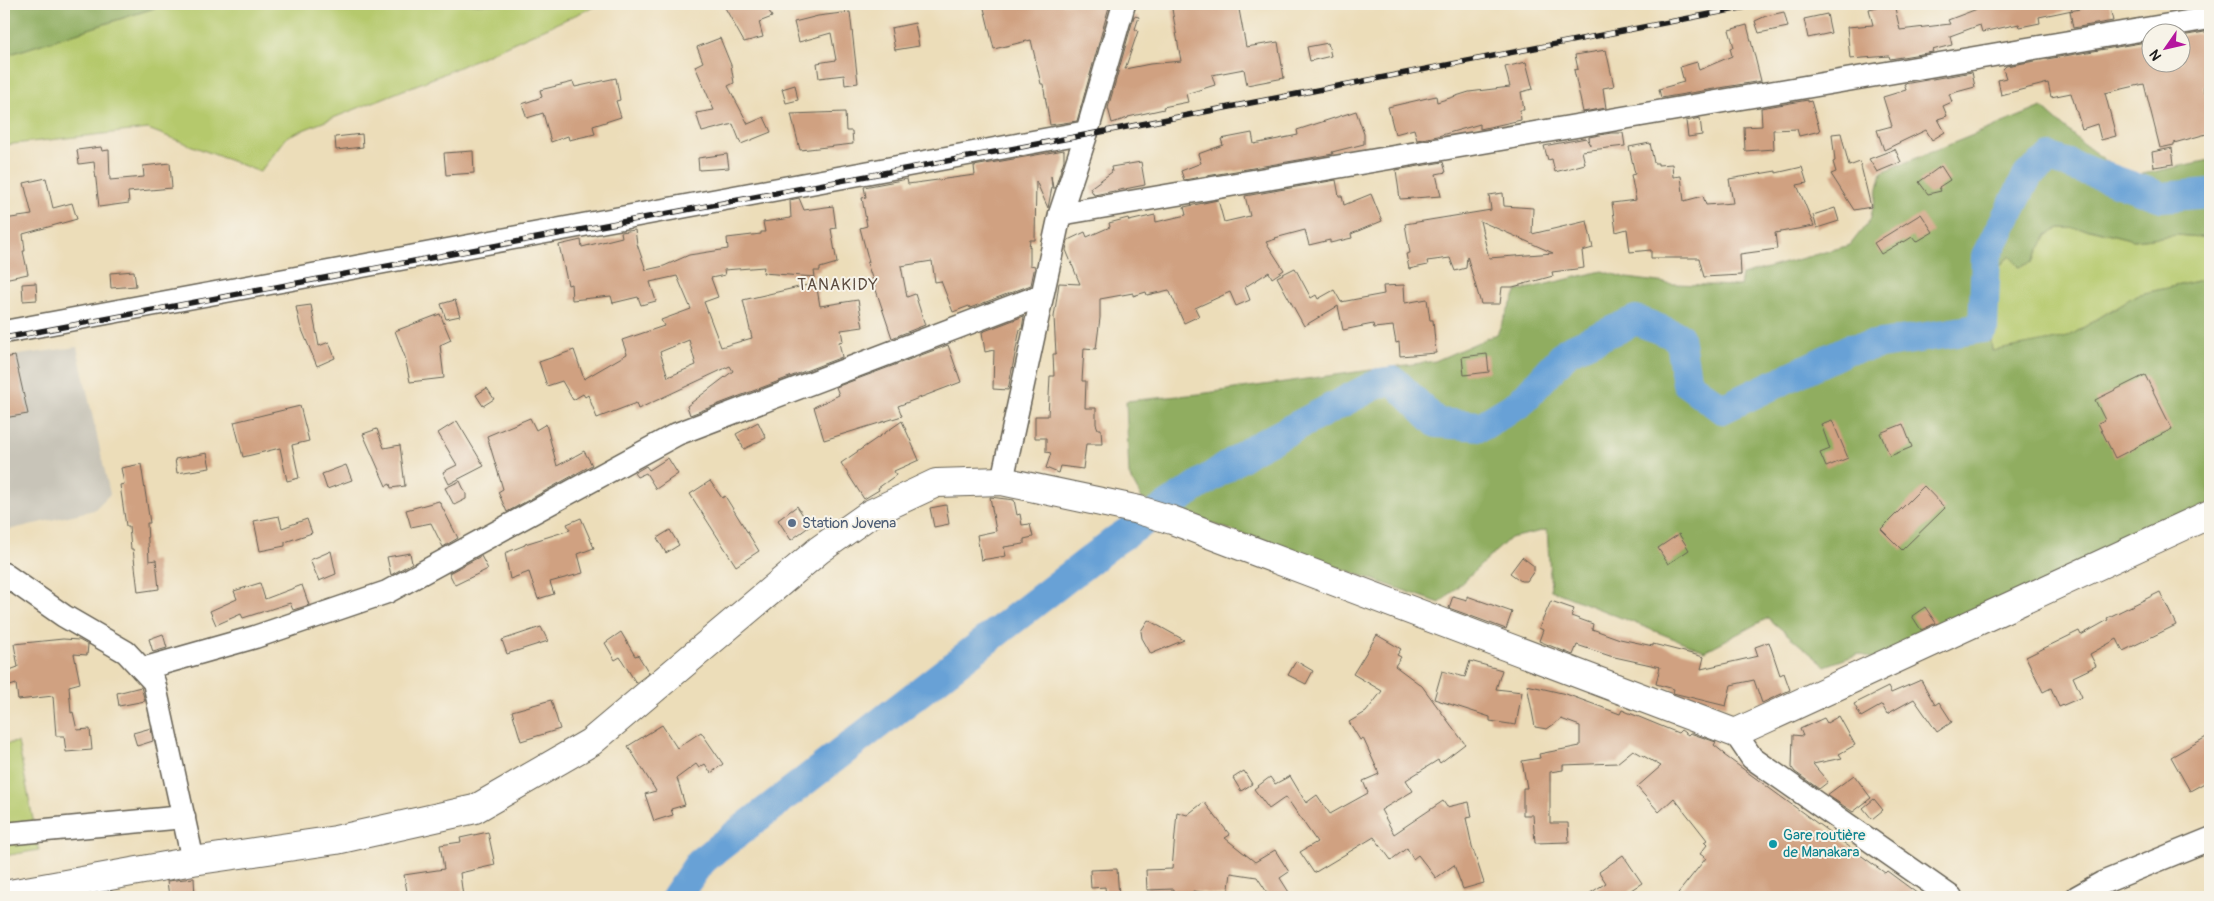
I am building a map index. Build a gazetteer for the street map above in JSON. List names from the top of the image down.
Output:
{
  "districts": ["TANAKIDY"],
  "places": ["Station Jovena", "Gare routière de Manakara"],
  "north": "bottom left"
}
